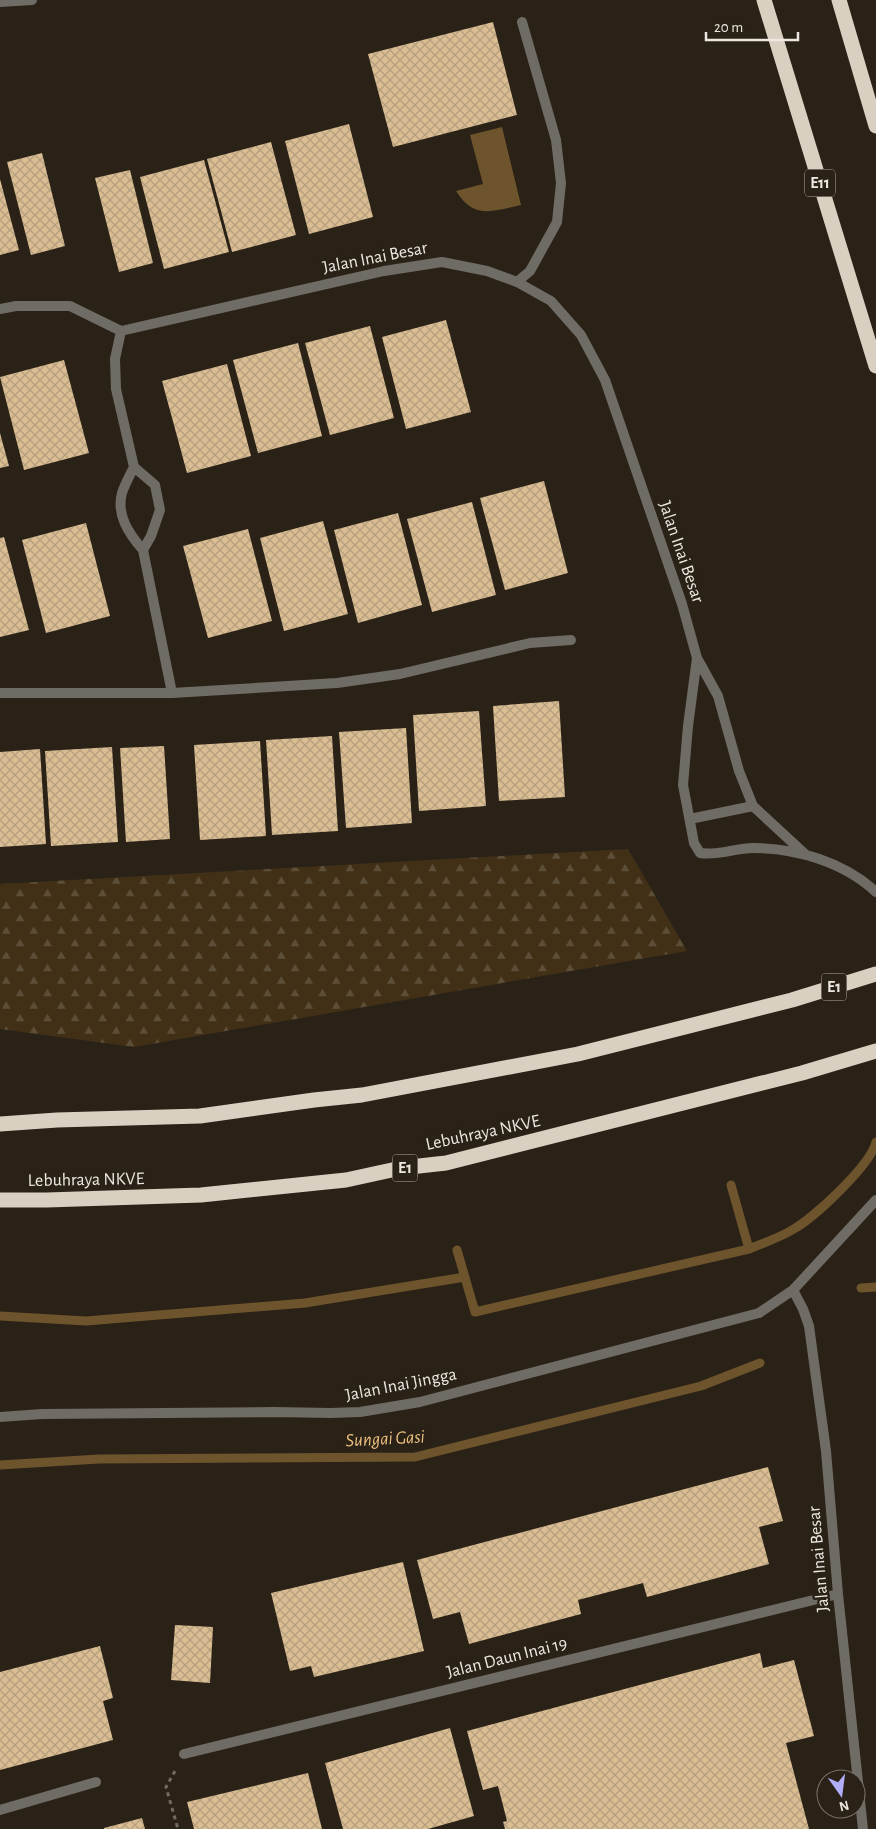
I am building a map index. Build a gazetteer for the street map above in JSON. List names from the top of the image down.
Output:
{
  "streets": {
    "highway": ["E11", "E1", "Lebuhraya NKVE"],
    "street": ["Jalan Inai Besar", "Jalan Inai Jingga", "Jalan Daun Inai 19"]
  },
  "crossings": [
    ["Jalan Inai Besar", "Jalan Inai Jingga"],
    ["Jalan Inai Besar", "Jalan Daun Inai 19"]
  ],
  "water": ["Sungai Gasi"],
  "scale_bar": "20 m",
  "north": "bottom"
}
